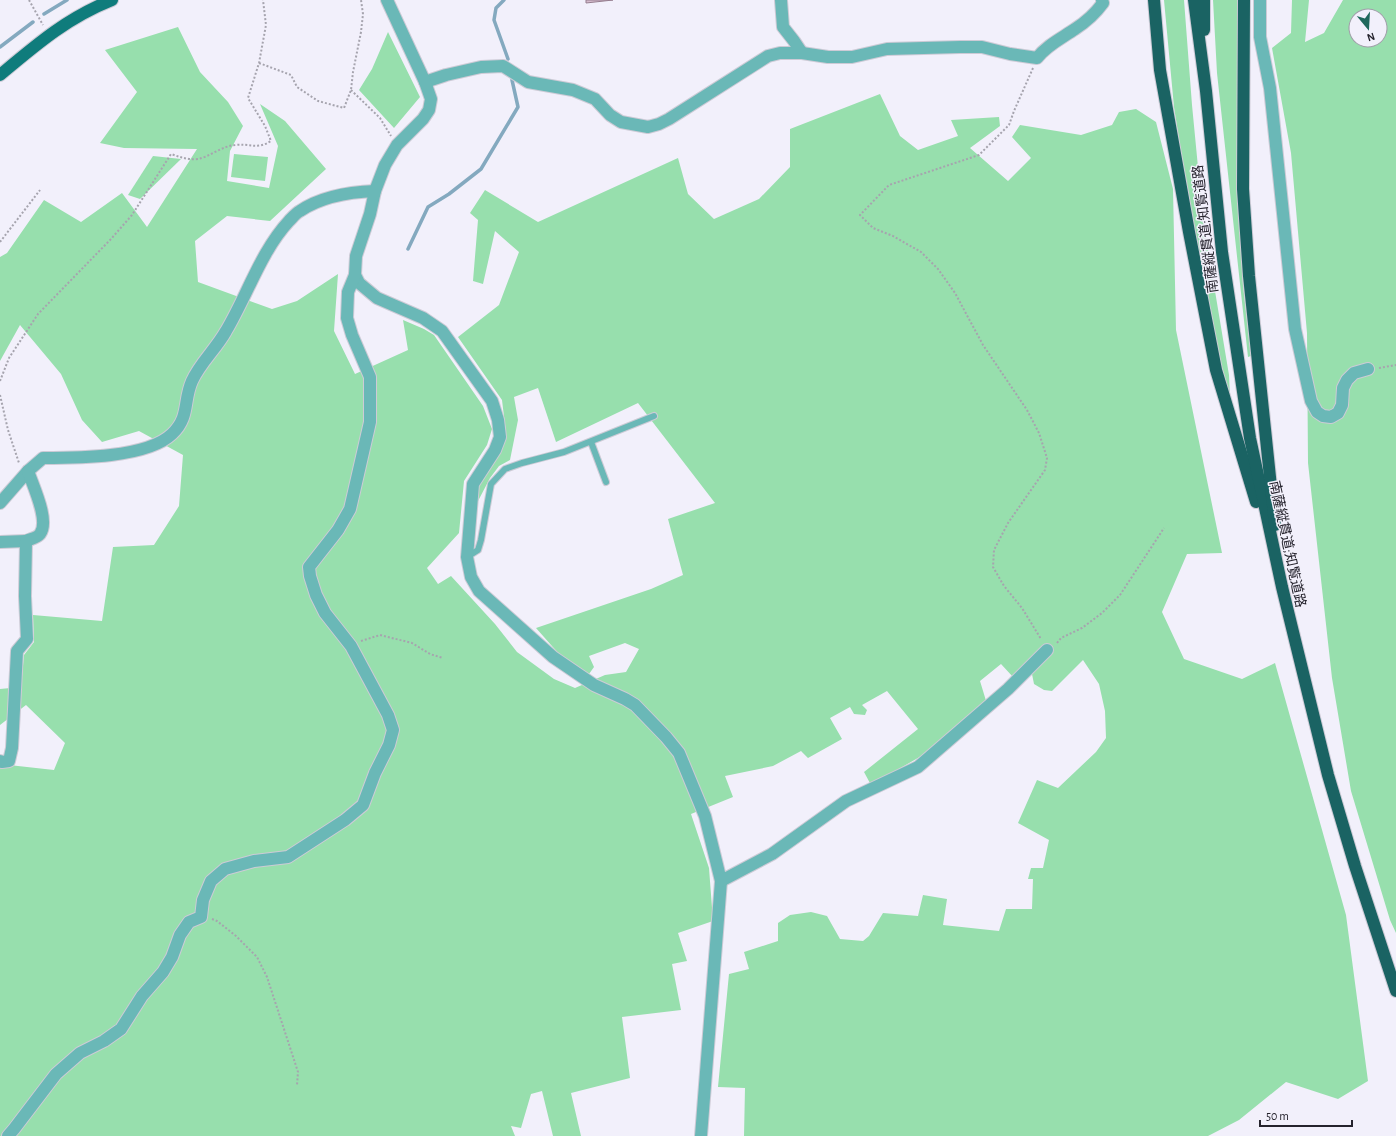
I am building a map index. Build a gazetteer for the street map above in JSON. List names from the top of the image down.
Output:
{
  "streets": {
    "highway": ["南薩縦貫道;知覧道路"]
  },
  "scale_bar": "50 m",
  "north": "bottom"
}
